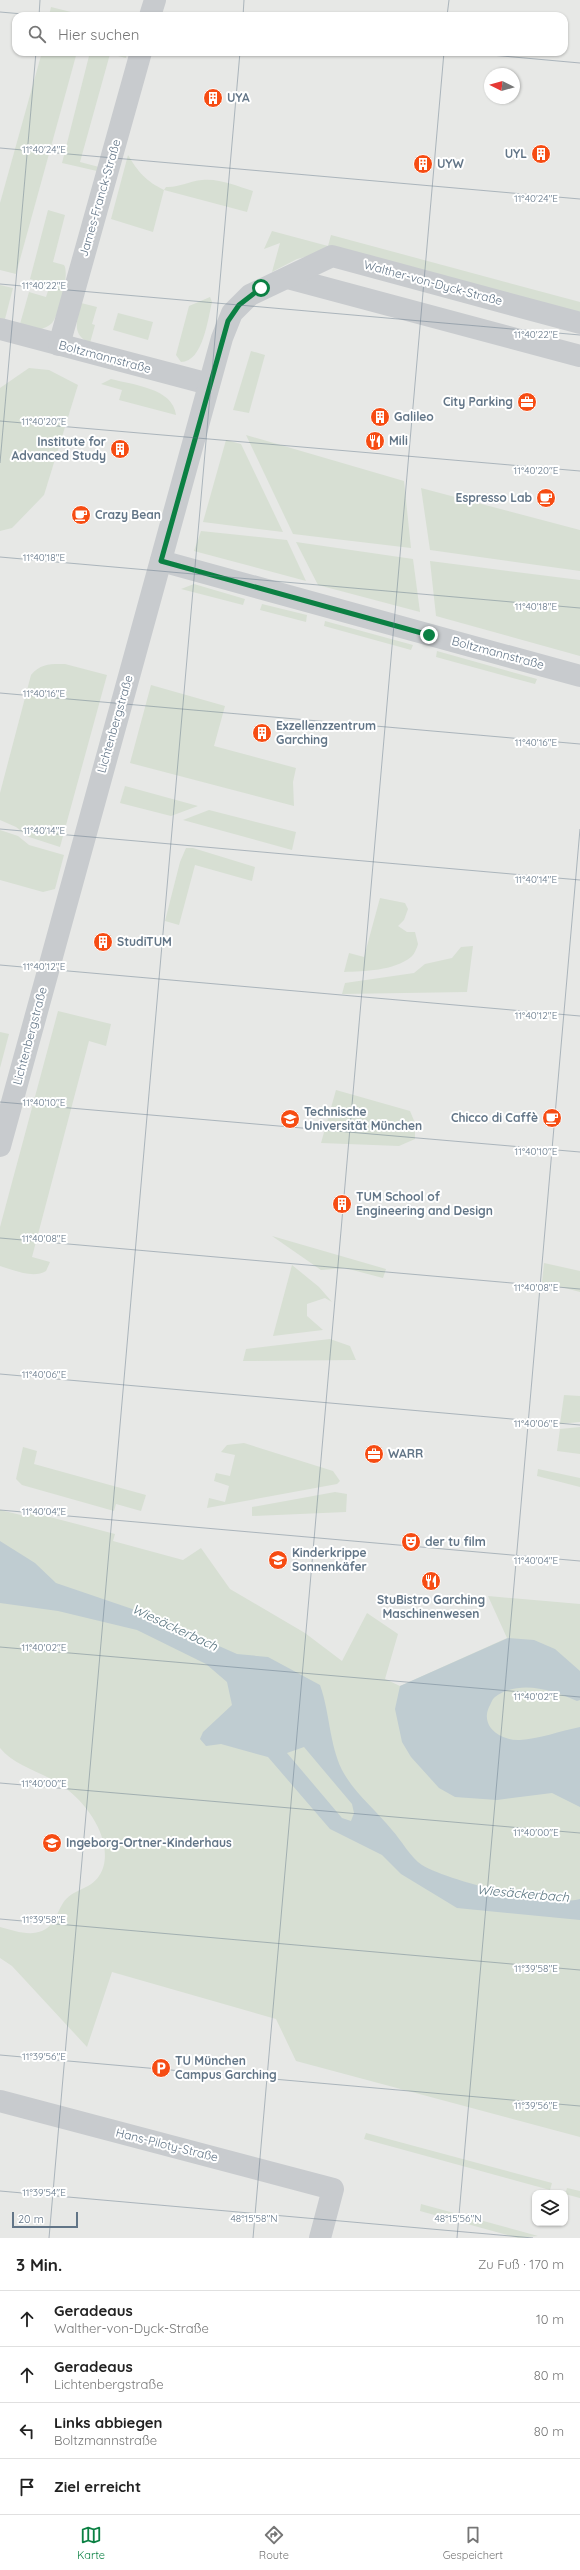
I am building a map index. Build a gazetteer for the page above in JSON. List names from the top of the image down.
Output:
{
  "streets": {
    "street": [
      "James-Franck-Straße",
      "Walther-von-Dyck-Straße",
      "Boltzmannstraße",
      "Lichtenbergstraße",
      "Hans-Piloty-Straße"
    ]
  },
  "crossings": [
    ["James-Franck-Straße", "Boltzmannstraße"],
    ["Walther-von-Dyck-Straße", "Lichtenbergstraße"],
    ["Boltzmannstraße", "Lichtenbergstraße"]
  ],
  "water": ["Wiesäckerbach"],
  "places": {
    "building": [
      "UYA",
      "UYL",
      "UYW",
      "Galileo",
      "Institute for Advanced Study",
      "Exzellenzzentrum Garching",
      "StudiTUM",
      "TUM School of Engineering and Design"
    ],
    "office": ["City Parking", "WARR"],
    "restaurant": ["Mili", "StuBistro Garching Maschinenwesen"],
    "cafe": ["Espresso Lab", "Crazy Bean", "Chicco di Caffè"],
    "school or university": ["Technische Universität München", "Kinderkrippe Sonnenkäfer", "Ingeborg-Ortner-Kinderhaus"],
    "theatre": ["der tu film"],
    "parking": ["TU München Campus Garching"]
  },
  "scale_bar": "20 m",
  "north": "left",
  "page": {
    "search": "Hier suchen",
    "scale": "20 m",
    "heading": ["3 Min.", "Zu Fuß · 170 m"],
    "list": [
      ["Geradeaus", "Walther-von-Dyck-Straße", "10 m"],
      ["Geradeaus", "Lichtenbergstraße", "80 m"],
      ["Links abbiegen", "Boltzmannstraße", "80 m"],
      "Ziel erreicht"
    ],
    "nav": ["Karte", "Route", "Gespeichert"]
  },
  "coordinates": [
    "11°40'24\"E",
    "11°40'22\"E",
    "11°40'20\"E",
    "11°40'18\"E",
    "11°40'16\"E",
    "11°40'14\"E",
    "11°40'12\"E",
    "11°40'10\"E",
    "11°40'08\"E",
    "11°40'06\"E",
    "11°40'04\"E",
    "11°40'02\"E",
    "11°40'00\"E",
    "11°39'58\"E",
    "11°39'56\"E",
    "11°39'54\"E",
    "48°15'58\"N",
    "48°15'56\"N"
  ]
}
